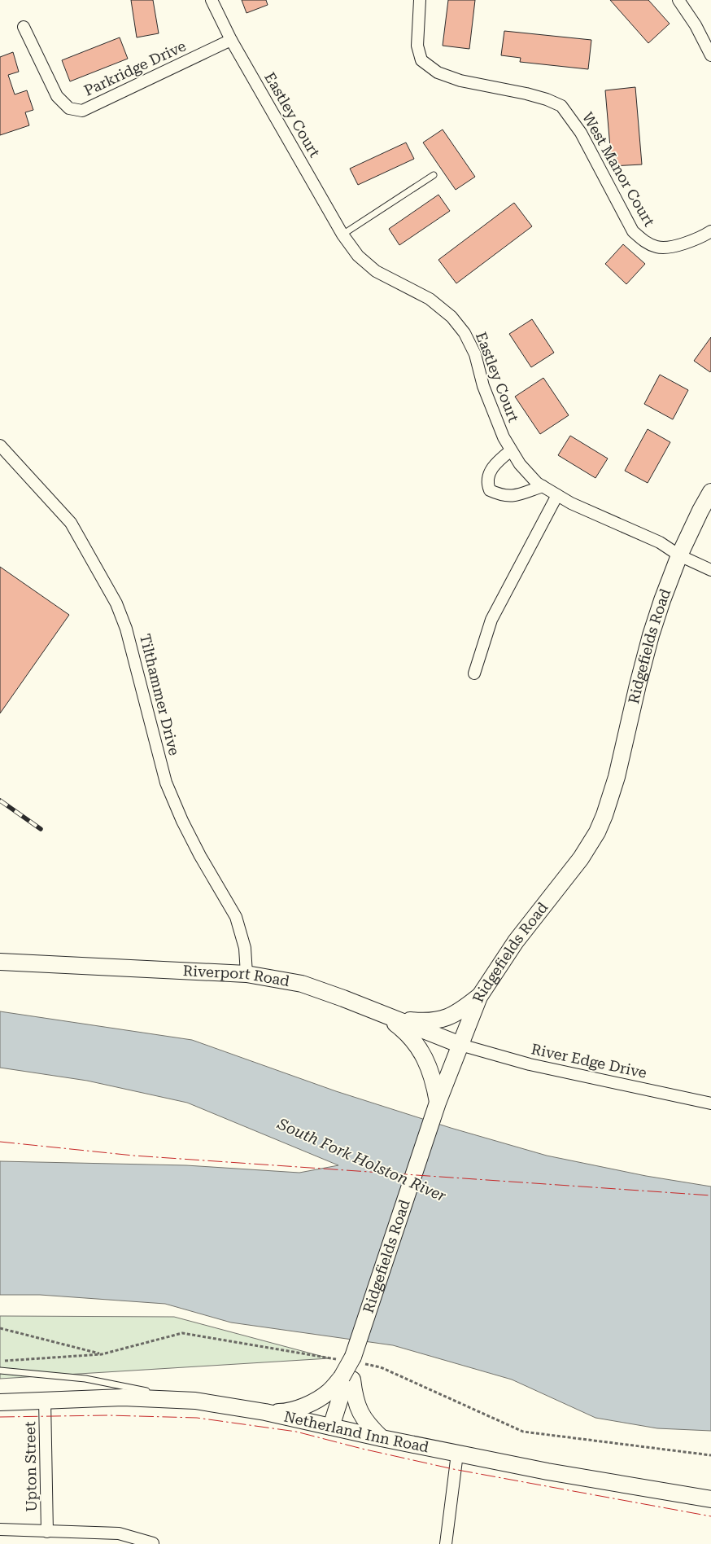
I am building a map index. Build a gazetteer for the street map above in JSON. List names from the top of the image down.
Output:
{
  "streets": {
    "main road": ["Ridgefields Road", "Riverport Road", "Netherland Inn Road"],
    "street": [
      "Parkridge Drive",
      "Eastley Court",
      "West Manor Court",
      "Tilthammer Drive",
      "River Edge Drive",
      "Upton Street"
    ]
  },
  "crossings": [
    ["Parkridge Drive", "Eastley Court"],
    ["Eastley Court", "Ridgefields Road"],
    ["Ridgefields Road", "Riverport Road"],
    ["Ridgefields Road", "River Edge Drive"],
    ["Ridgefields Road", "Netherland Inn Road"],
    ["Tilthammer Drive", "Riverport Road"],
    ["Riverport Road", "River Edge Drive"],
    ["Netherland Inn Road", "Upton Street"]
  ],
  "water": ["South Fork Holston River"]
}
